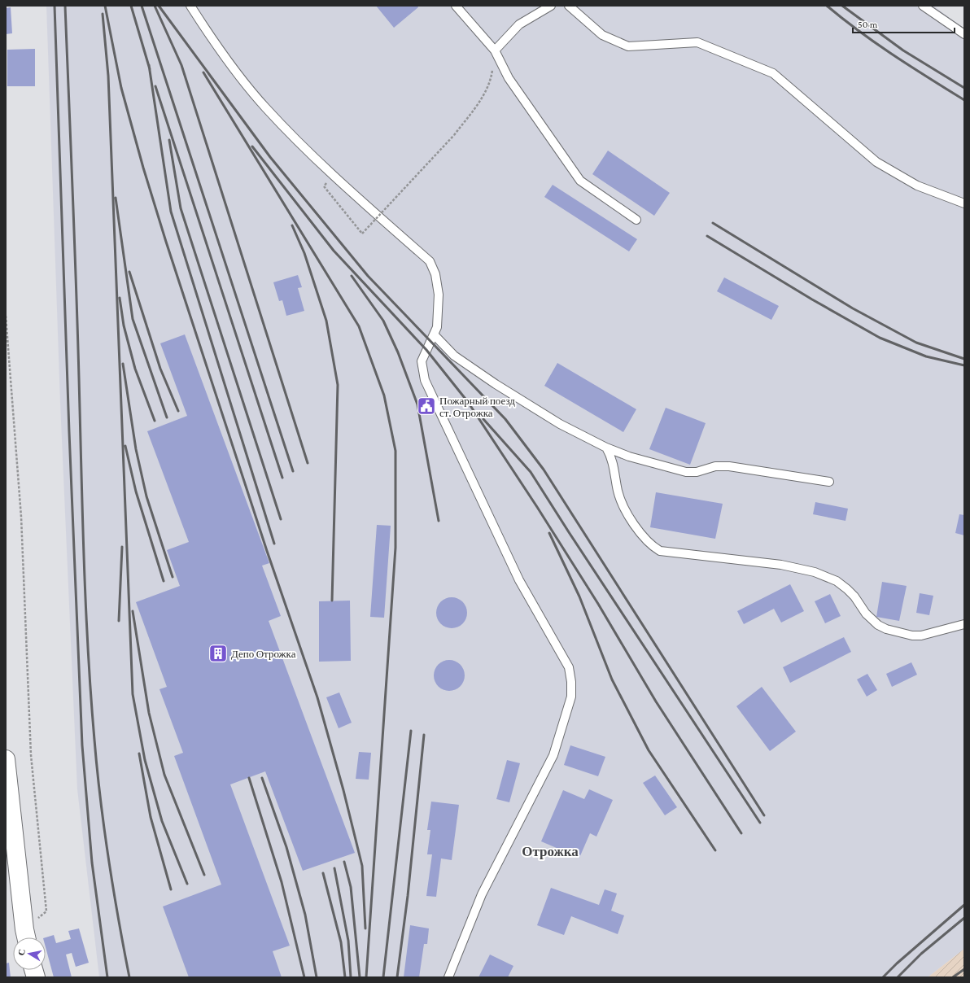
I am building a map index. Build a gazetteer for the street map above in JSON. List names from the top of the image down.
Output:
{
  "districts": ["Отрожка"],
  "places": {
    "public building": ["Пожарный поезд ст. Отрожка"],
    "building": ["Депо Отрожка"]
  },
  "scale_bar": "50 m",
  "north": "left"
}
